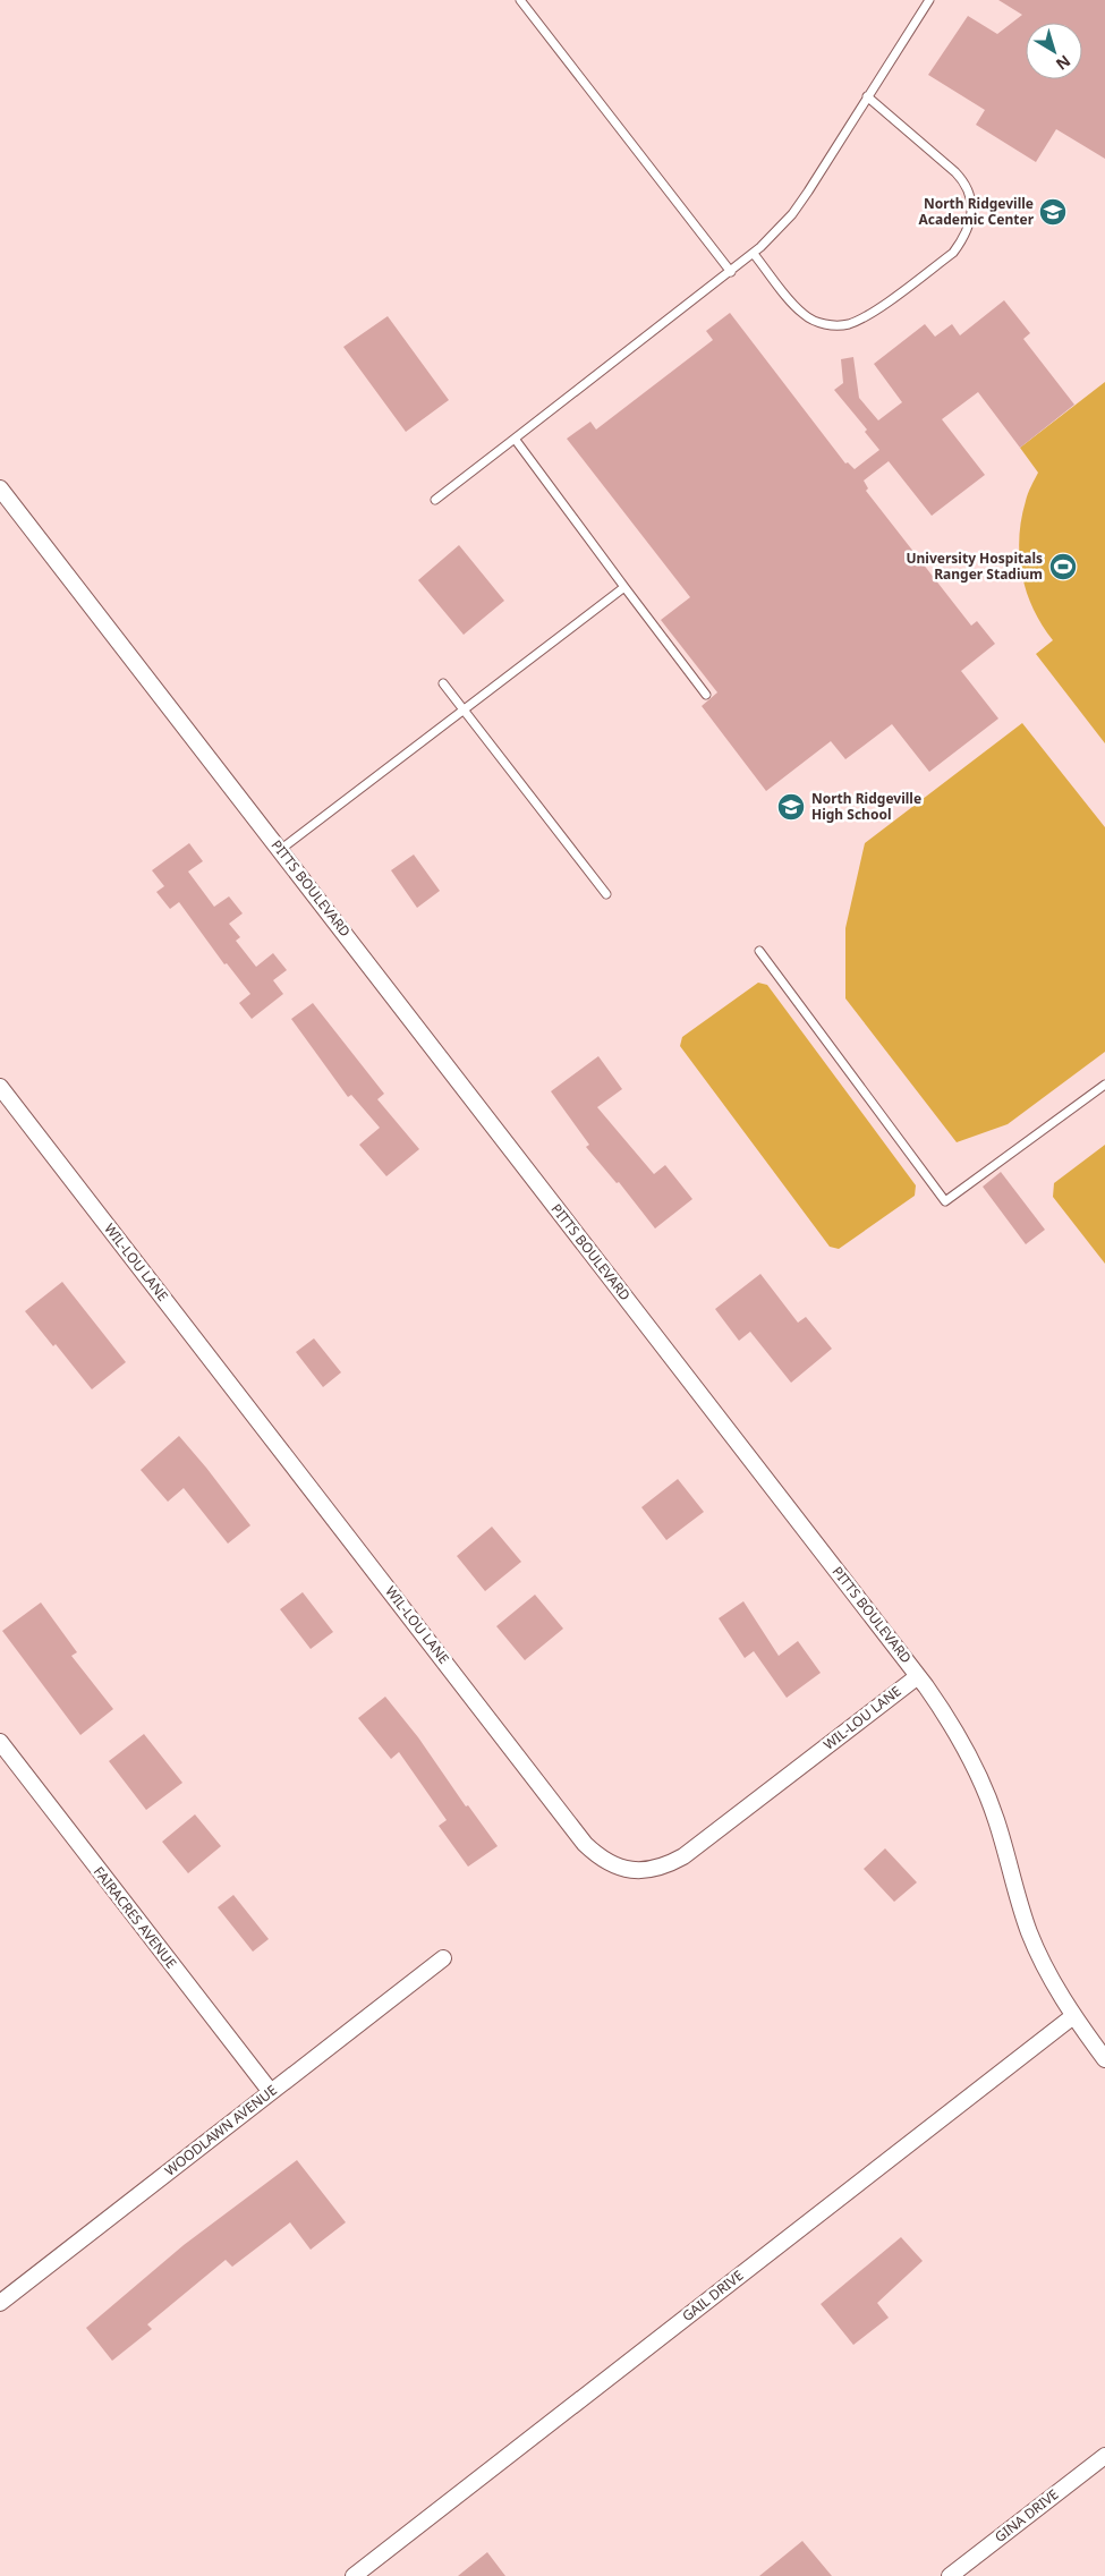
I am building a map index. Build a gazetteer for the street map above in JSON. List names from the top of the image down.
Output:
{
  "streets": {
    "street": [
      "PITTS BOULEVARD",
      "WIL-LOU LANE",
      "FAIRACRES AVENUE",
      "WOODLAWN AVENUE",
      "GAIL DRIVE",
      "GINA DRIVE"
    ]
  },
  "crossings": [
    ["PITTS BOULEVARD", "WIL-LOU LANE"],
    ["PITTS BOULEVARD", "GAIL DRIVE"],
    ["FAIRACRES AVENUE", "WOODLAWN AVENUE"]
  ],
  "places": {
    "school or university": ["North Ridgeville Academic Center", "North Ridgeville High School"],
    "sports": ["University Hospitals Ranger Stadium"]
  },
  "north": "bottom right"
}
